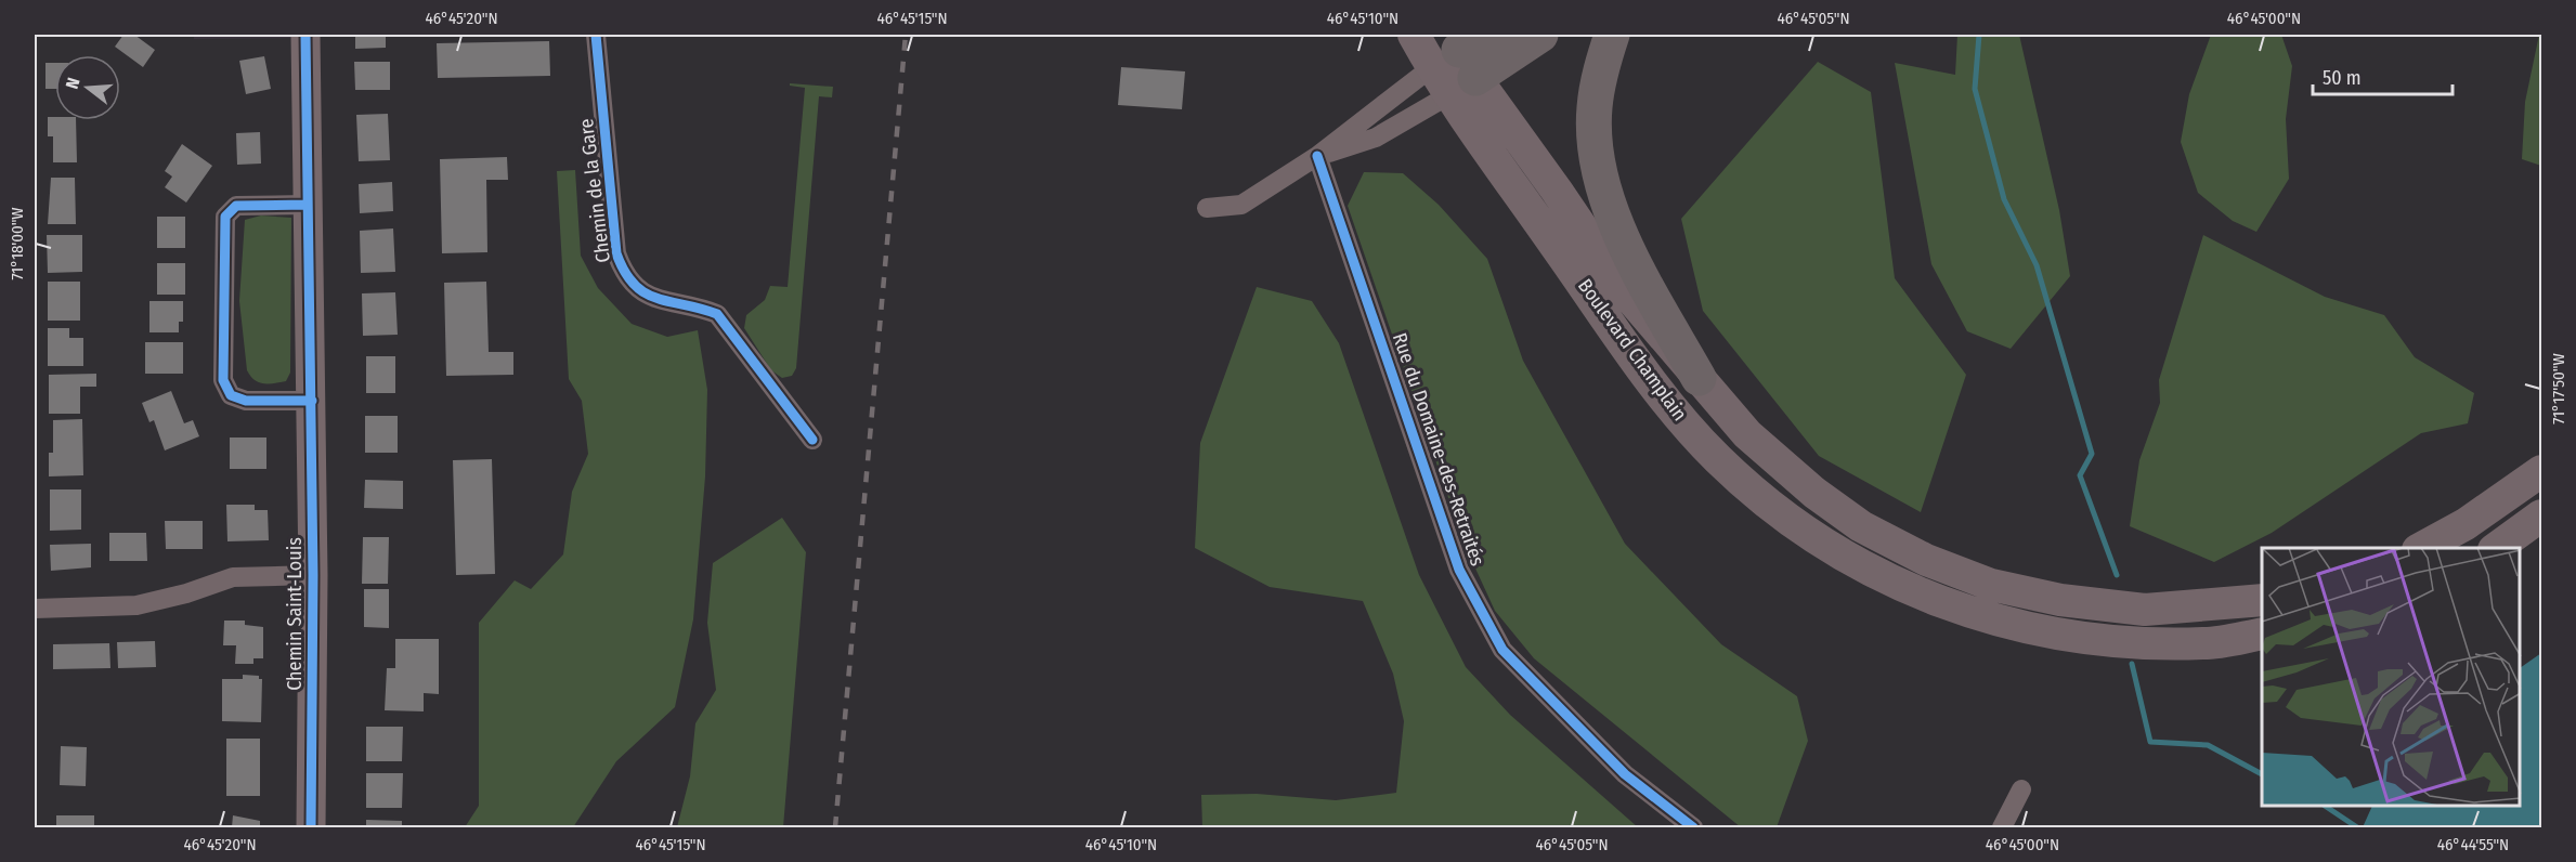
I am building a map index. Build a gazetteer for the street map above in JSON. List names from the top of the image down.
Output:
{
  "streets": {
    "main road": ["Boulevard Champlain"],
    "street": ["Chemin de la Gare", "Rue du Domaine-des-Retraités", "Chemin Saint-Louis"]
  },
  "scale_bar": "50 m",
  "north": "left",
  "coordinates": [
    "46°45'20\"N",
    "46°45'15\"N",
    "46°45'10\"N",
    "46°45'05\"N",
    "46°45'00\"N",
    "71°18'00\"W",
    "71°17'50\"W",
    "46°44'55\"N"
  ]
}
